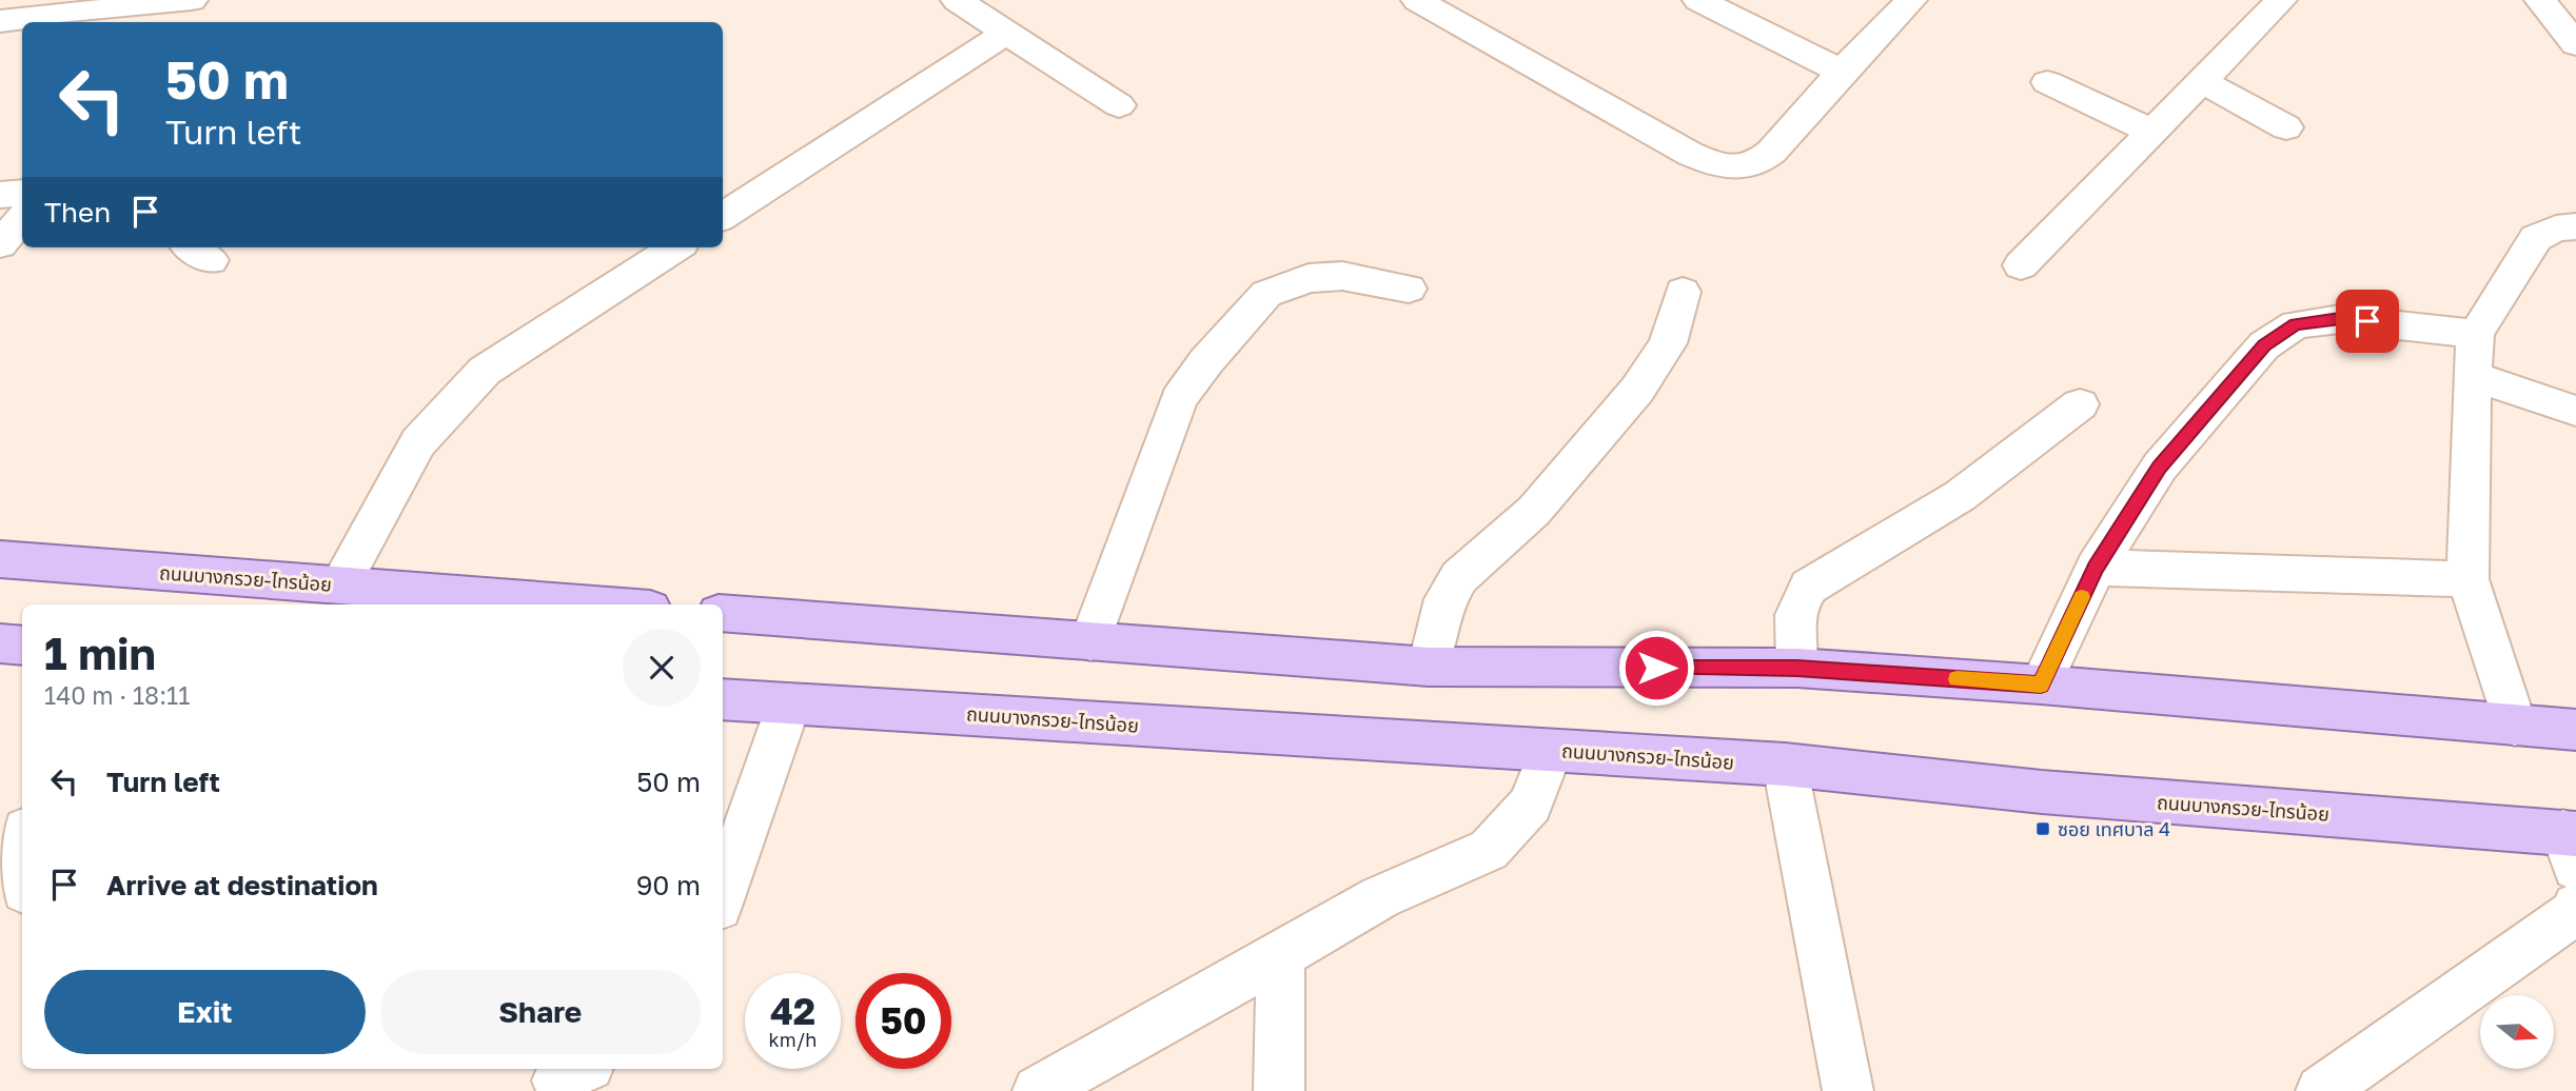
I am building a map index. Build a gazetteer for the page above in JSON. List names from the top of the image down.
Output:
{
  "streets": {
    "main road": ["ถนนบางกรวย-ไทรน้อย"]
  },
  "places": {
    "transit": ["ซอย เทศบาล 4"]
  },
  "north": "right",
  "page": {
    "turn": ["50 m", "Turn left"],
    "then": "Then",
    "heading": ["1 min", "140 m · 18:11"],
    "list": [
      {
        "name": "Turn left",
        "value": "50 m"
      },
      {
        "name": "Arrive at destination",
        "value": "90 m"
      }
    ],
    "buttons": ["Exit", "Share"],
    "speed": "42 km/h",
    "limit": "50"
  }
}
